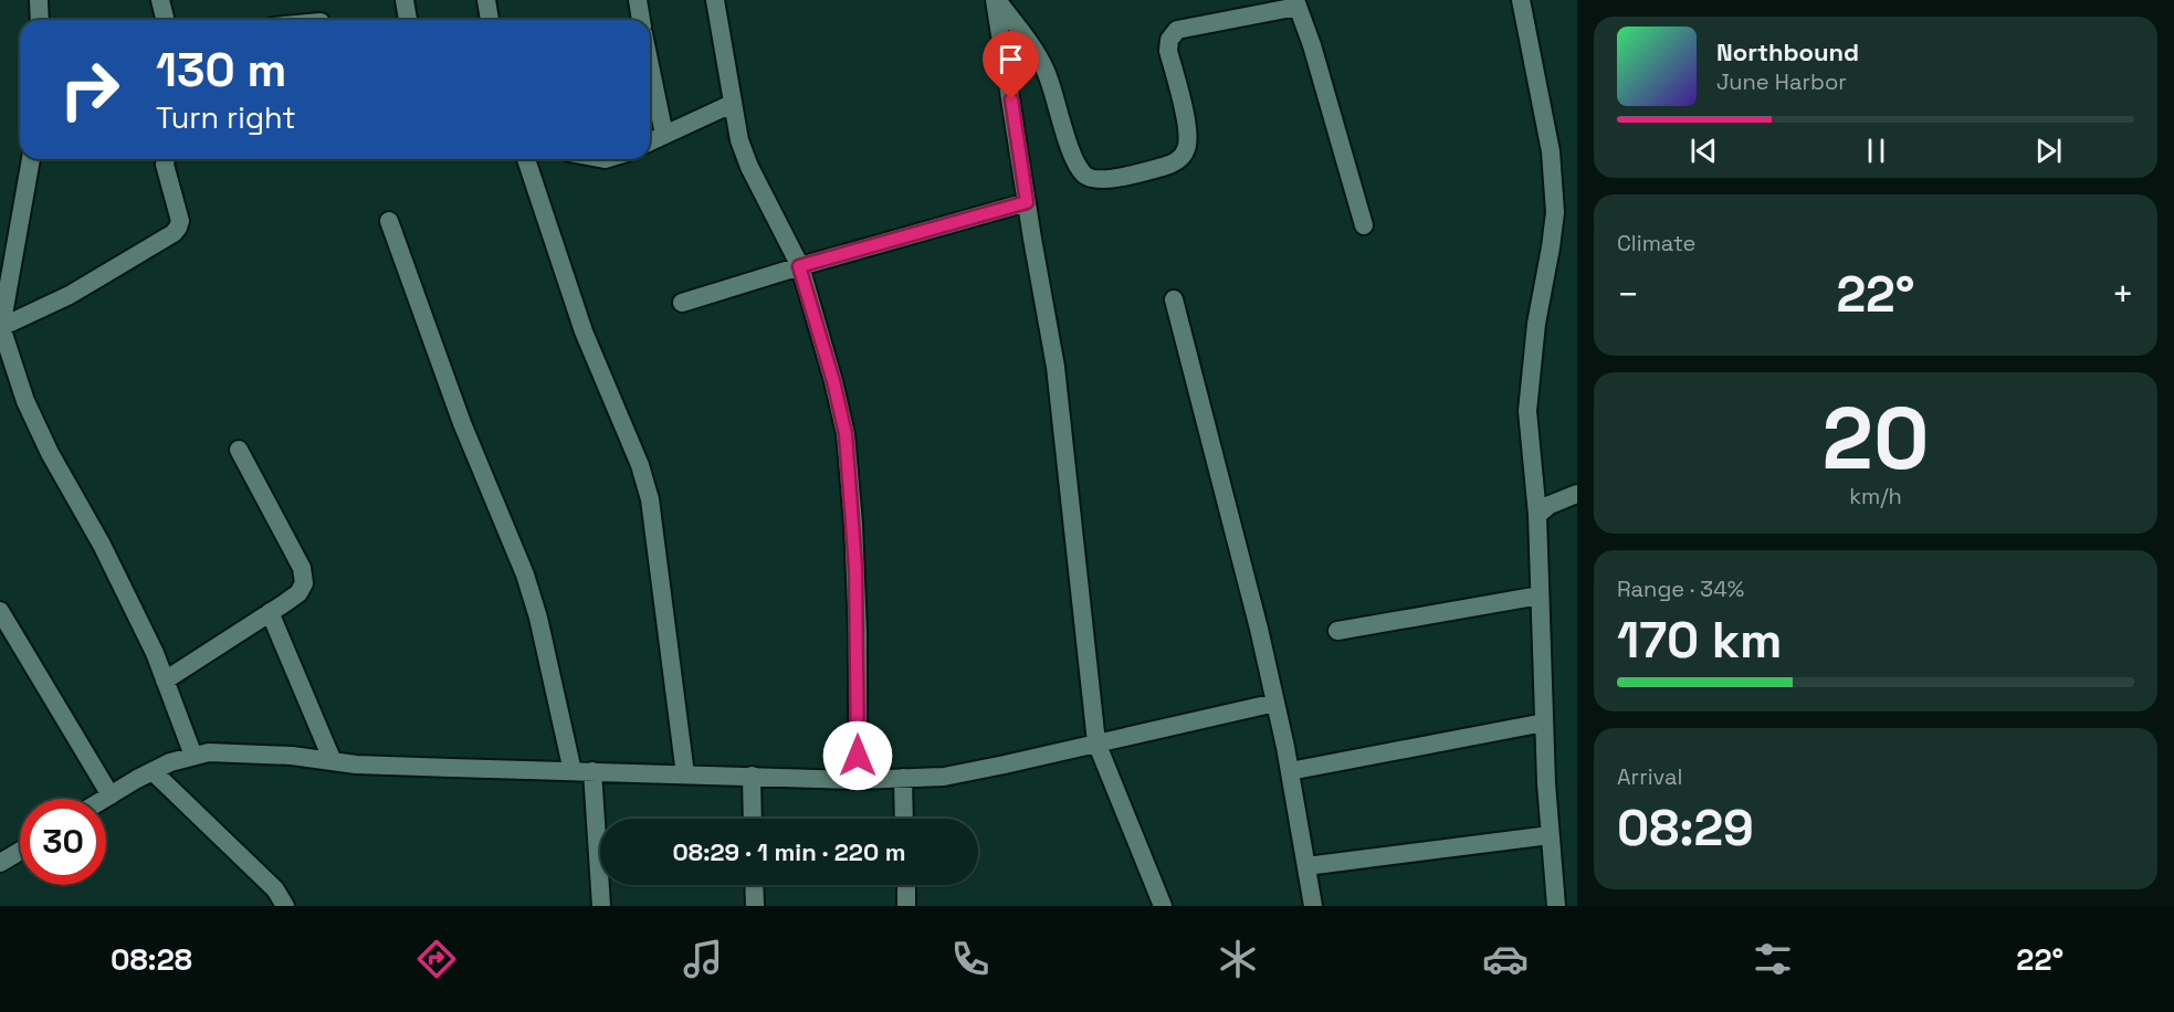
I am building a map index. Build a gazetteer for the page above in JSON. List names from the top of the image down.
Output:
{
  "page": {
    "turn": ["130 m", "Turn right"],
    "song": ["Northbound", "June Harbor"],
    "tile": [
      "Climate",
      ["20", "km/h"],
      ["Range · 34%", "170 km"],
      ["Arrival", "08:29"]
    ],
    "heat": ["−", "22°", "+"],
    "limit": "30",
    "trip": "08:29 · 1 min · 220 m",
    "tabs": ["08:28", "22°"]
  }
}
